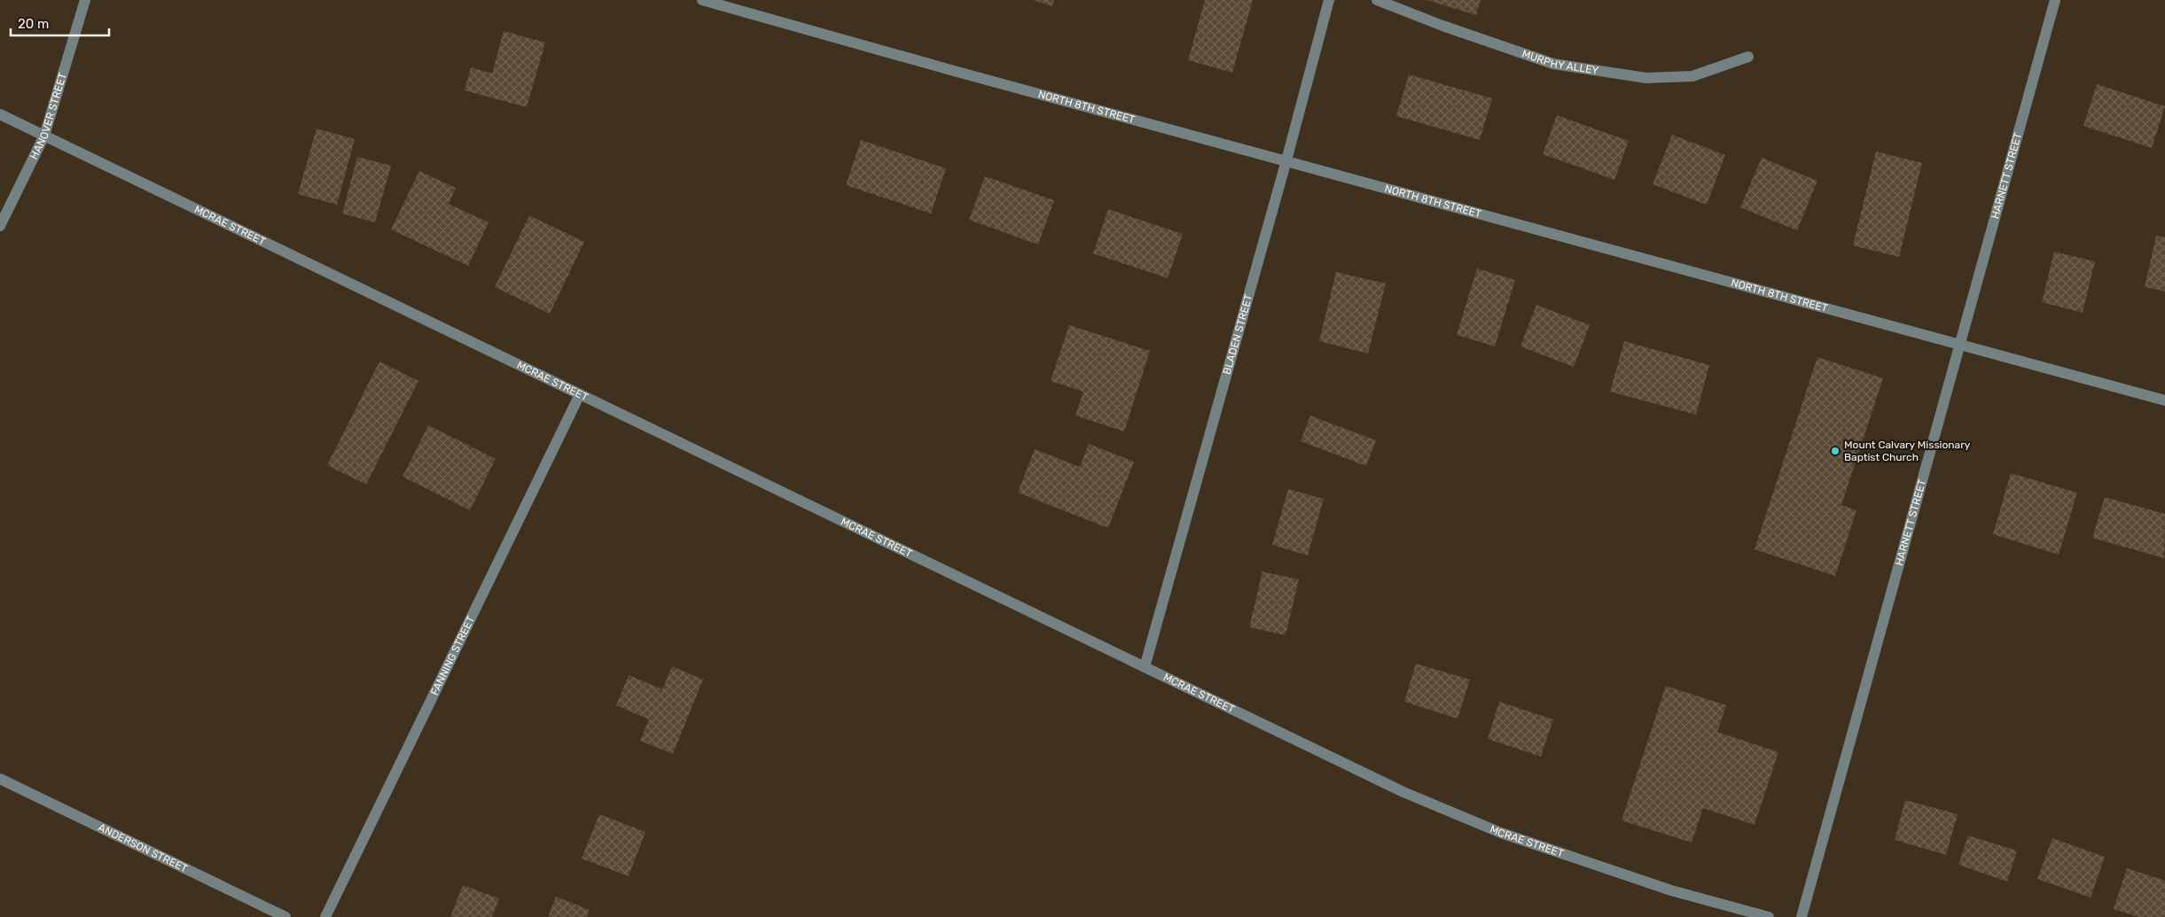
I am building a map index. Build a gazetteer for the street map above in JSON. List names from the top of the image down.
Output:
{
  "streets": {
    "street": [
      "MURPHY ALLEY",
      "NORTH 8TH STREET",
      "HANOVER STREET",
      "HARNETT STREET",
      "MCRAE STREET",
      "BLADEN STREET",
      "FANNING STREET",
      "ANDERSON STREET"
    ]
  },
  "crossings": [
    ["NORTH 8TH STREET", "HARNETT STREET"],
    ["NORTH 8TH STREET", "BLADEN STREET"],
    ["HANOVER STREET", "MCRAE STREET"],
    ["MCRAE STREET", "BLADEN STREET"],
    ["MCRAE STREET", "FANNING STREET"]
  ],
  "places": ["Mount Calvary Missionary Baptist Church"],
  "scale_bar": "20 m"
}
